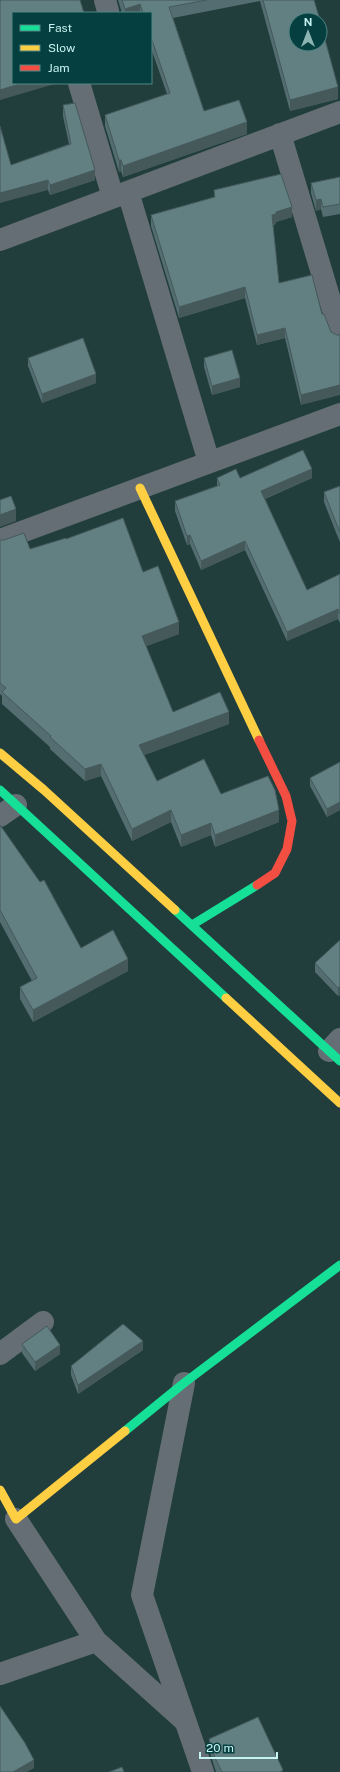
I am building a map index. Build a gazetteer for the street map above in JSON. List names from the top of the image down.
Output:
{
  "legend": ["Fast", "Slow", "Jam"],
  "scale_bar": "20 m",
  "north": "top"
}
